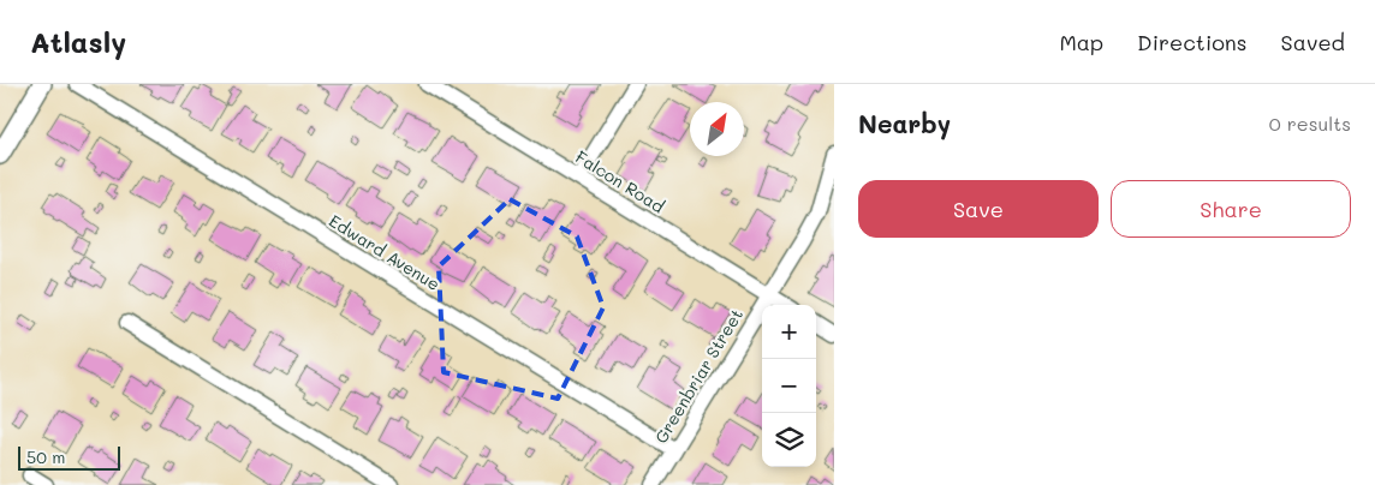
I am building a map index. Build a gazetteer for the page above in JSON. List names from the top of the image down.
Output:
{
  "streets": {
    "street": ["Falcon Road", "Edward Avenue", "Greenbriar Street"]
  },
  "crossings": [
    ["Falcon Road", "Greenbriar Street"],
    ["Edward Avenue", "Greenbriar Street"]
  ],
  "scale_bar": "50 m",
  "north": "top right",
  "page": {
    "header": "Atlasly",
    "nav": ["Map", "Directions", "Saved"],
    "heading": ["Nearby", "0 results"],
    "buttons": ["Save", "Share"],
    "map_buttons": ["+", "−"],
    "scale": "50 m"
  }
}
